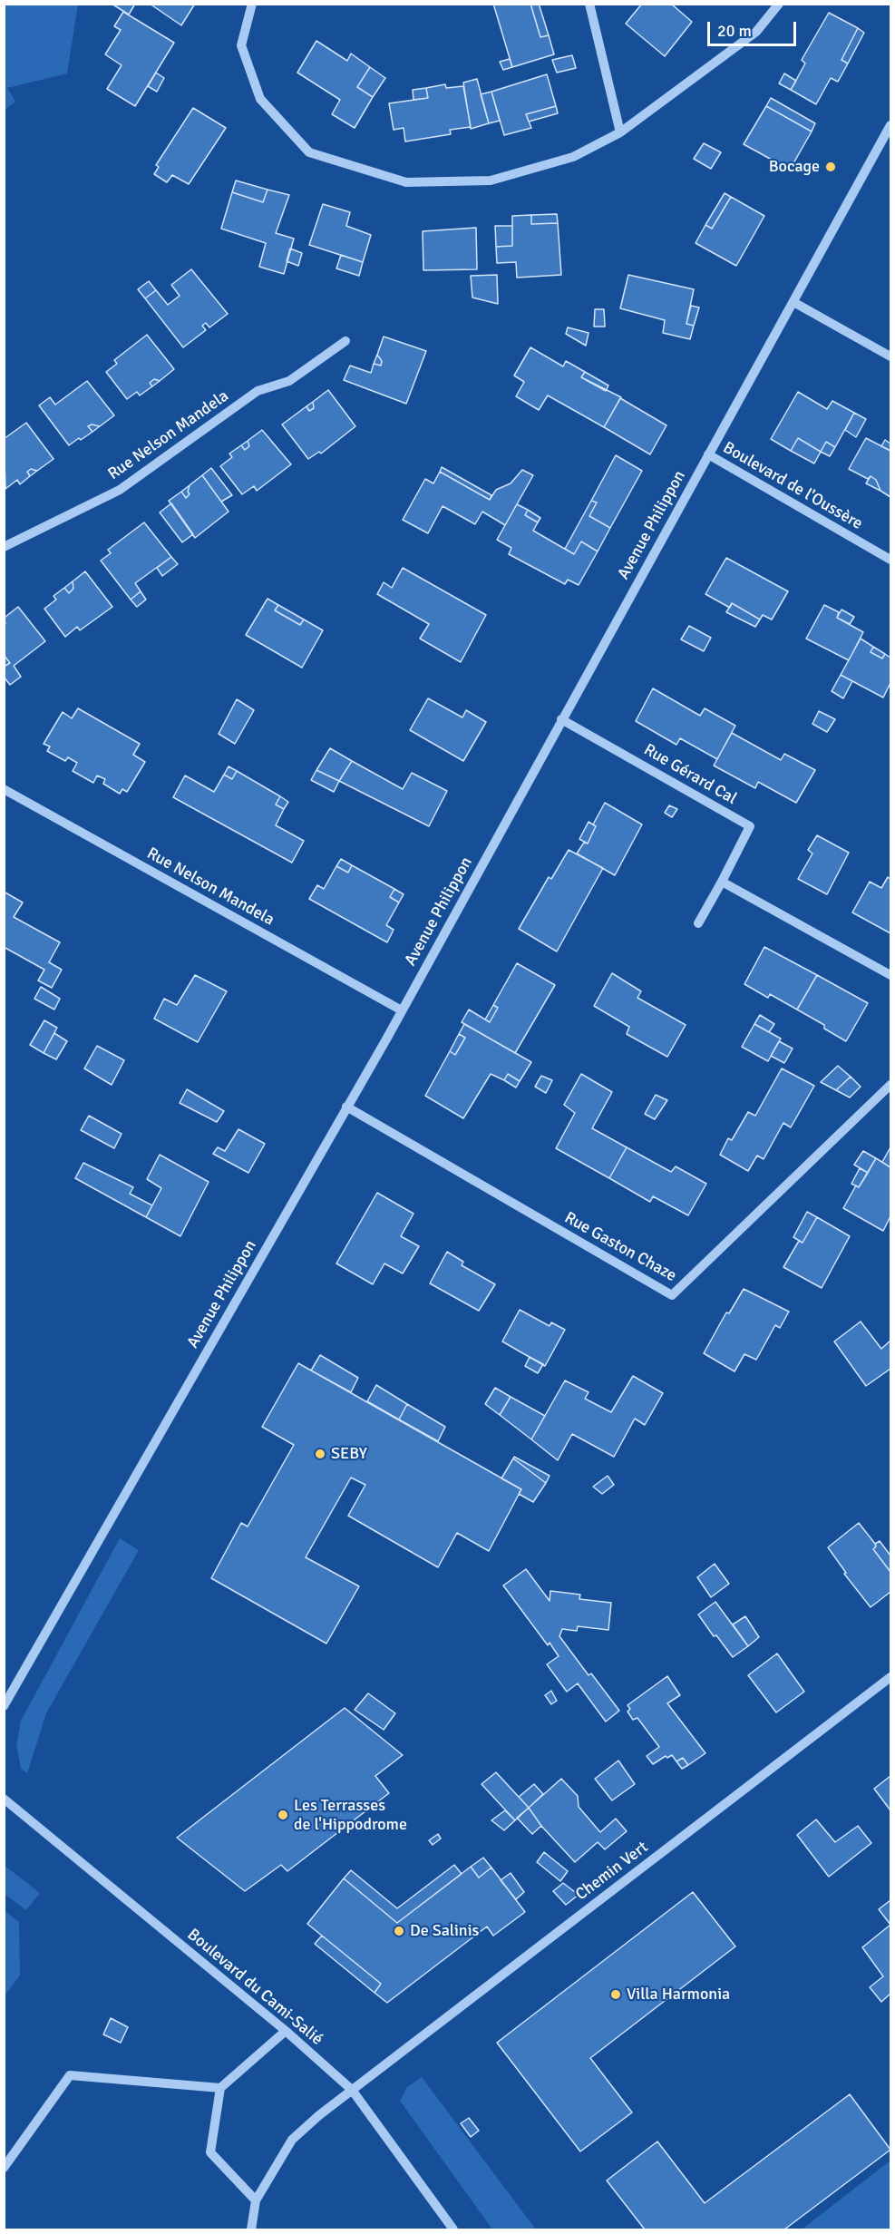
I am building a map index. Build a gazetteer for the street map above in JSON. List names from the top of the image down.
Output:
{
  "streets": {
    "street": [
      "Rue Nelson Mandela",
      "Boulevard de l'Oussère",
      "Avenue Philippon",
      "Rue Gérard Cal",
      "Rue Gaston Chaze",
      "Chemin Vert",
      "Boulevard du Cami-Salié"
    ]
  },
  "crossings": [
    ["Rue Nelson Mandela", "Avenue Philippon"],
    ["Boulevard de l'Oussère", "Avenue Philippon"],
    ["Avenue Philippon", "Rue Gérard Cal"],
    ["Avenue Philippon", "Rue Gaston Chaze"],
    ["Chemin Vert", "Boulevard du Cami-Salié"]
  ],
  "places": [
    "Bocage",
    "SEBY",
    "Les Terrasses de l'Hippodrome",
    "De Salinis",
    "Villa Harmonia"
  ],
  "scale_bar": "20 m"
}
